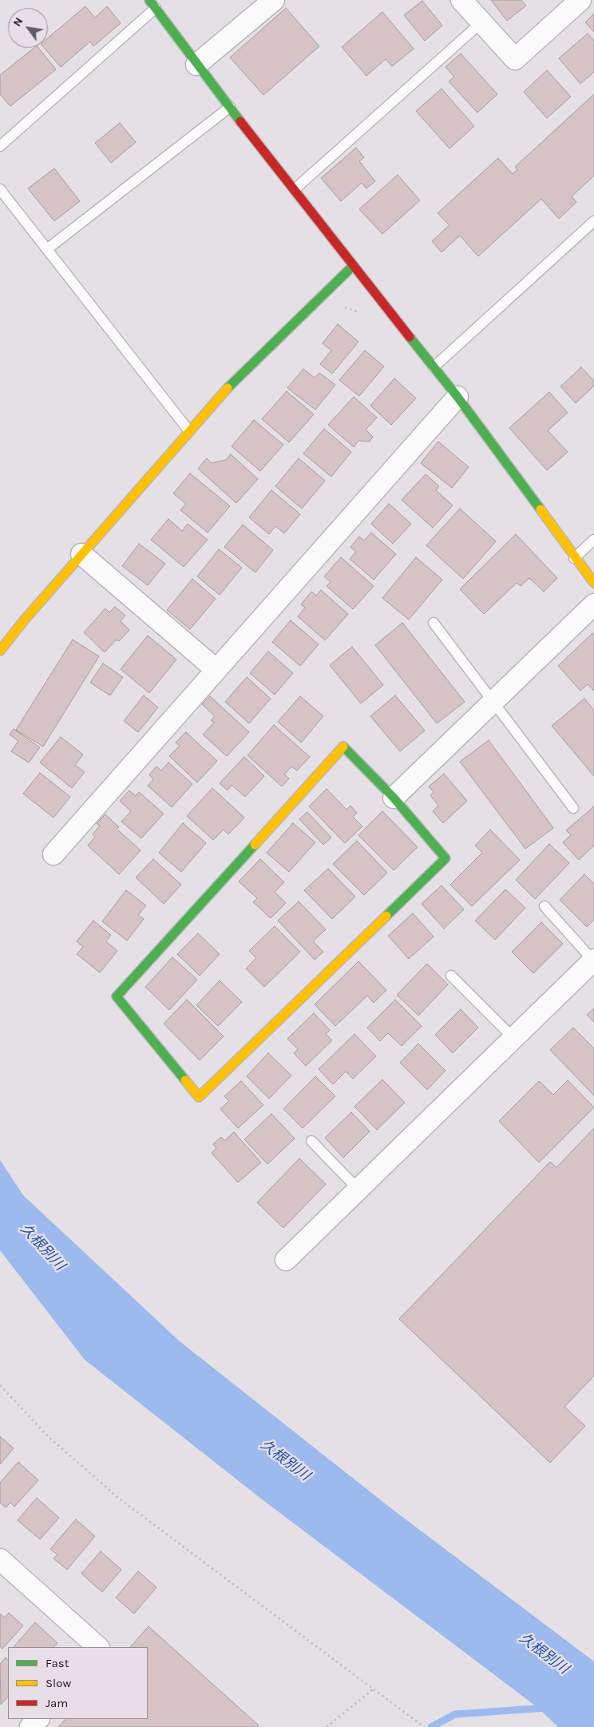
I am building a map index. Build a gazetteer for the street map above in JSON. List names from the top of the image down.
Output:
{
  "water": ["久根別川"],
  "legend": ["Fast", "Slow", "Jam"],
  "north": "top left"
}
